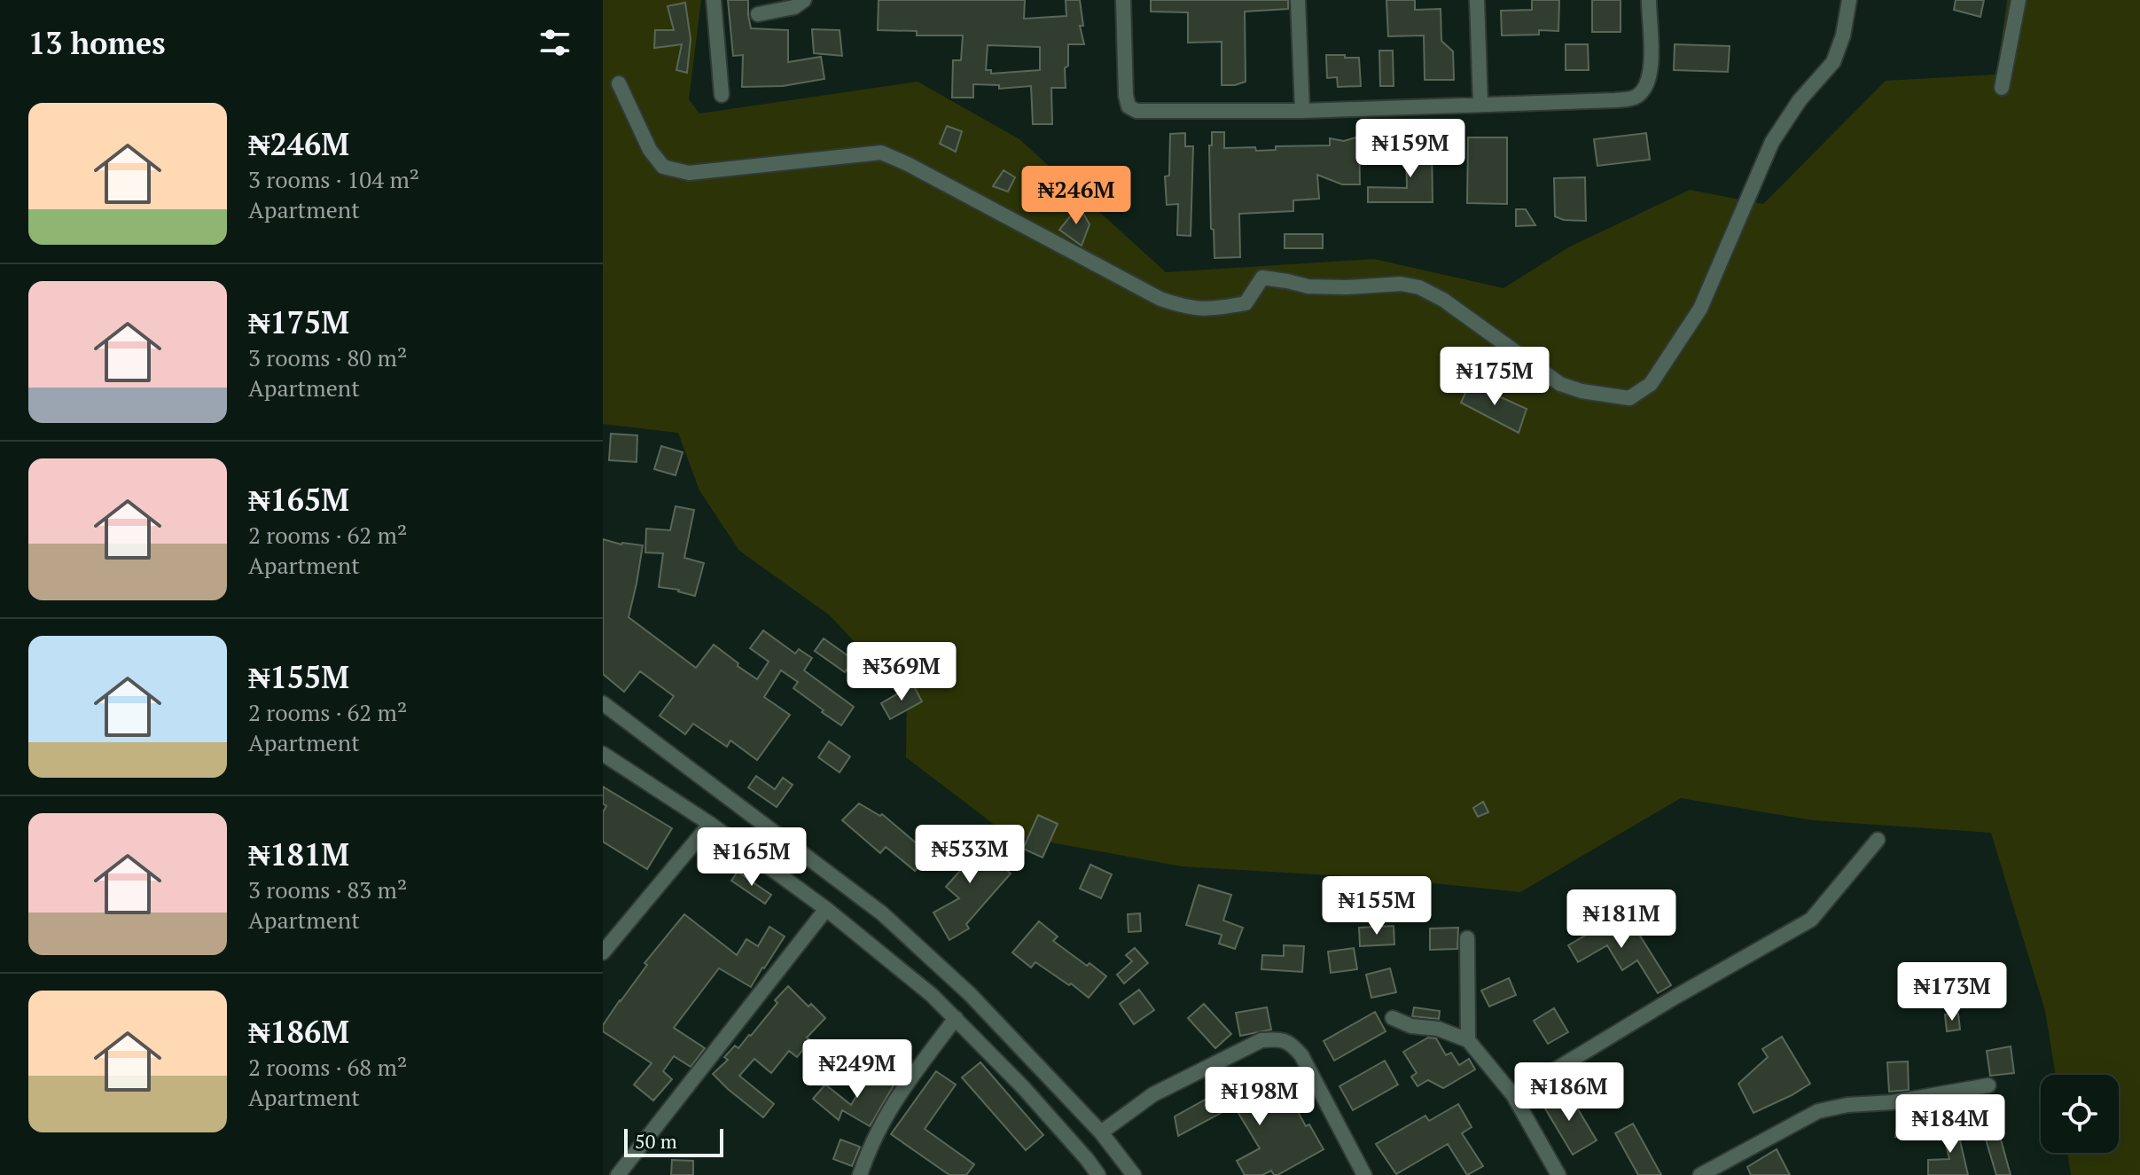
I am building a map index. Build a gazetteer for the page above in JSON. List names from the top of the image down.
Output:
{
  "scale_bar": "50 m",
  "page": {
    "heading": "13 homes",
    "list": [
      {
        "name": "₦246M",
        "note": "3 rooms · 104 m² · Apartment"
      },
      {
        "name": "₦175M",
        "note": "3 rooms · 80 m² · Apartment"
      },
      {
        "name": "₦165M",
        "note": "2 rooms · 62 m² · Apartment"
      },
      {
        "name": "₦155M",
        "note": "2 rooms · 62 m² · Apartment"
      },
      {
        "name": "₦181M",
        "note": "3 rooms · 83 m² · Apartment"
      },
      {
        "name": "₦186M",
        "note": "2 rooms · 68 m² · Apartment"
      }
    ],
    "price": [
      "₦159M",
      "₦246M",
      "₦175M",
      "₦369M",
      "₦533M",
      "₦165M",
      "₦155M",
      "₦181M",
      "₦173M",
      "₦249M",
      "₦186M",
      "₦198M",
      "₦184M"
    ],
    "scale": "50 m"
  }
}
